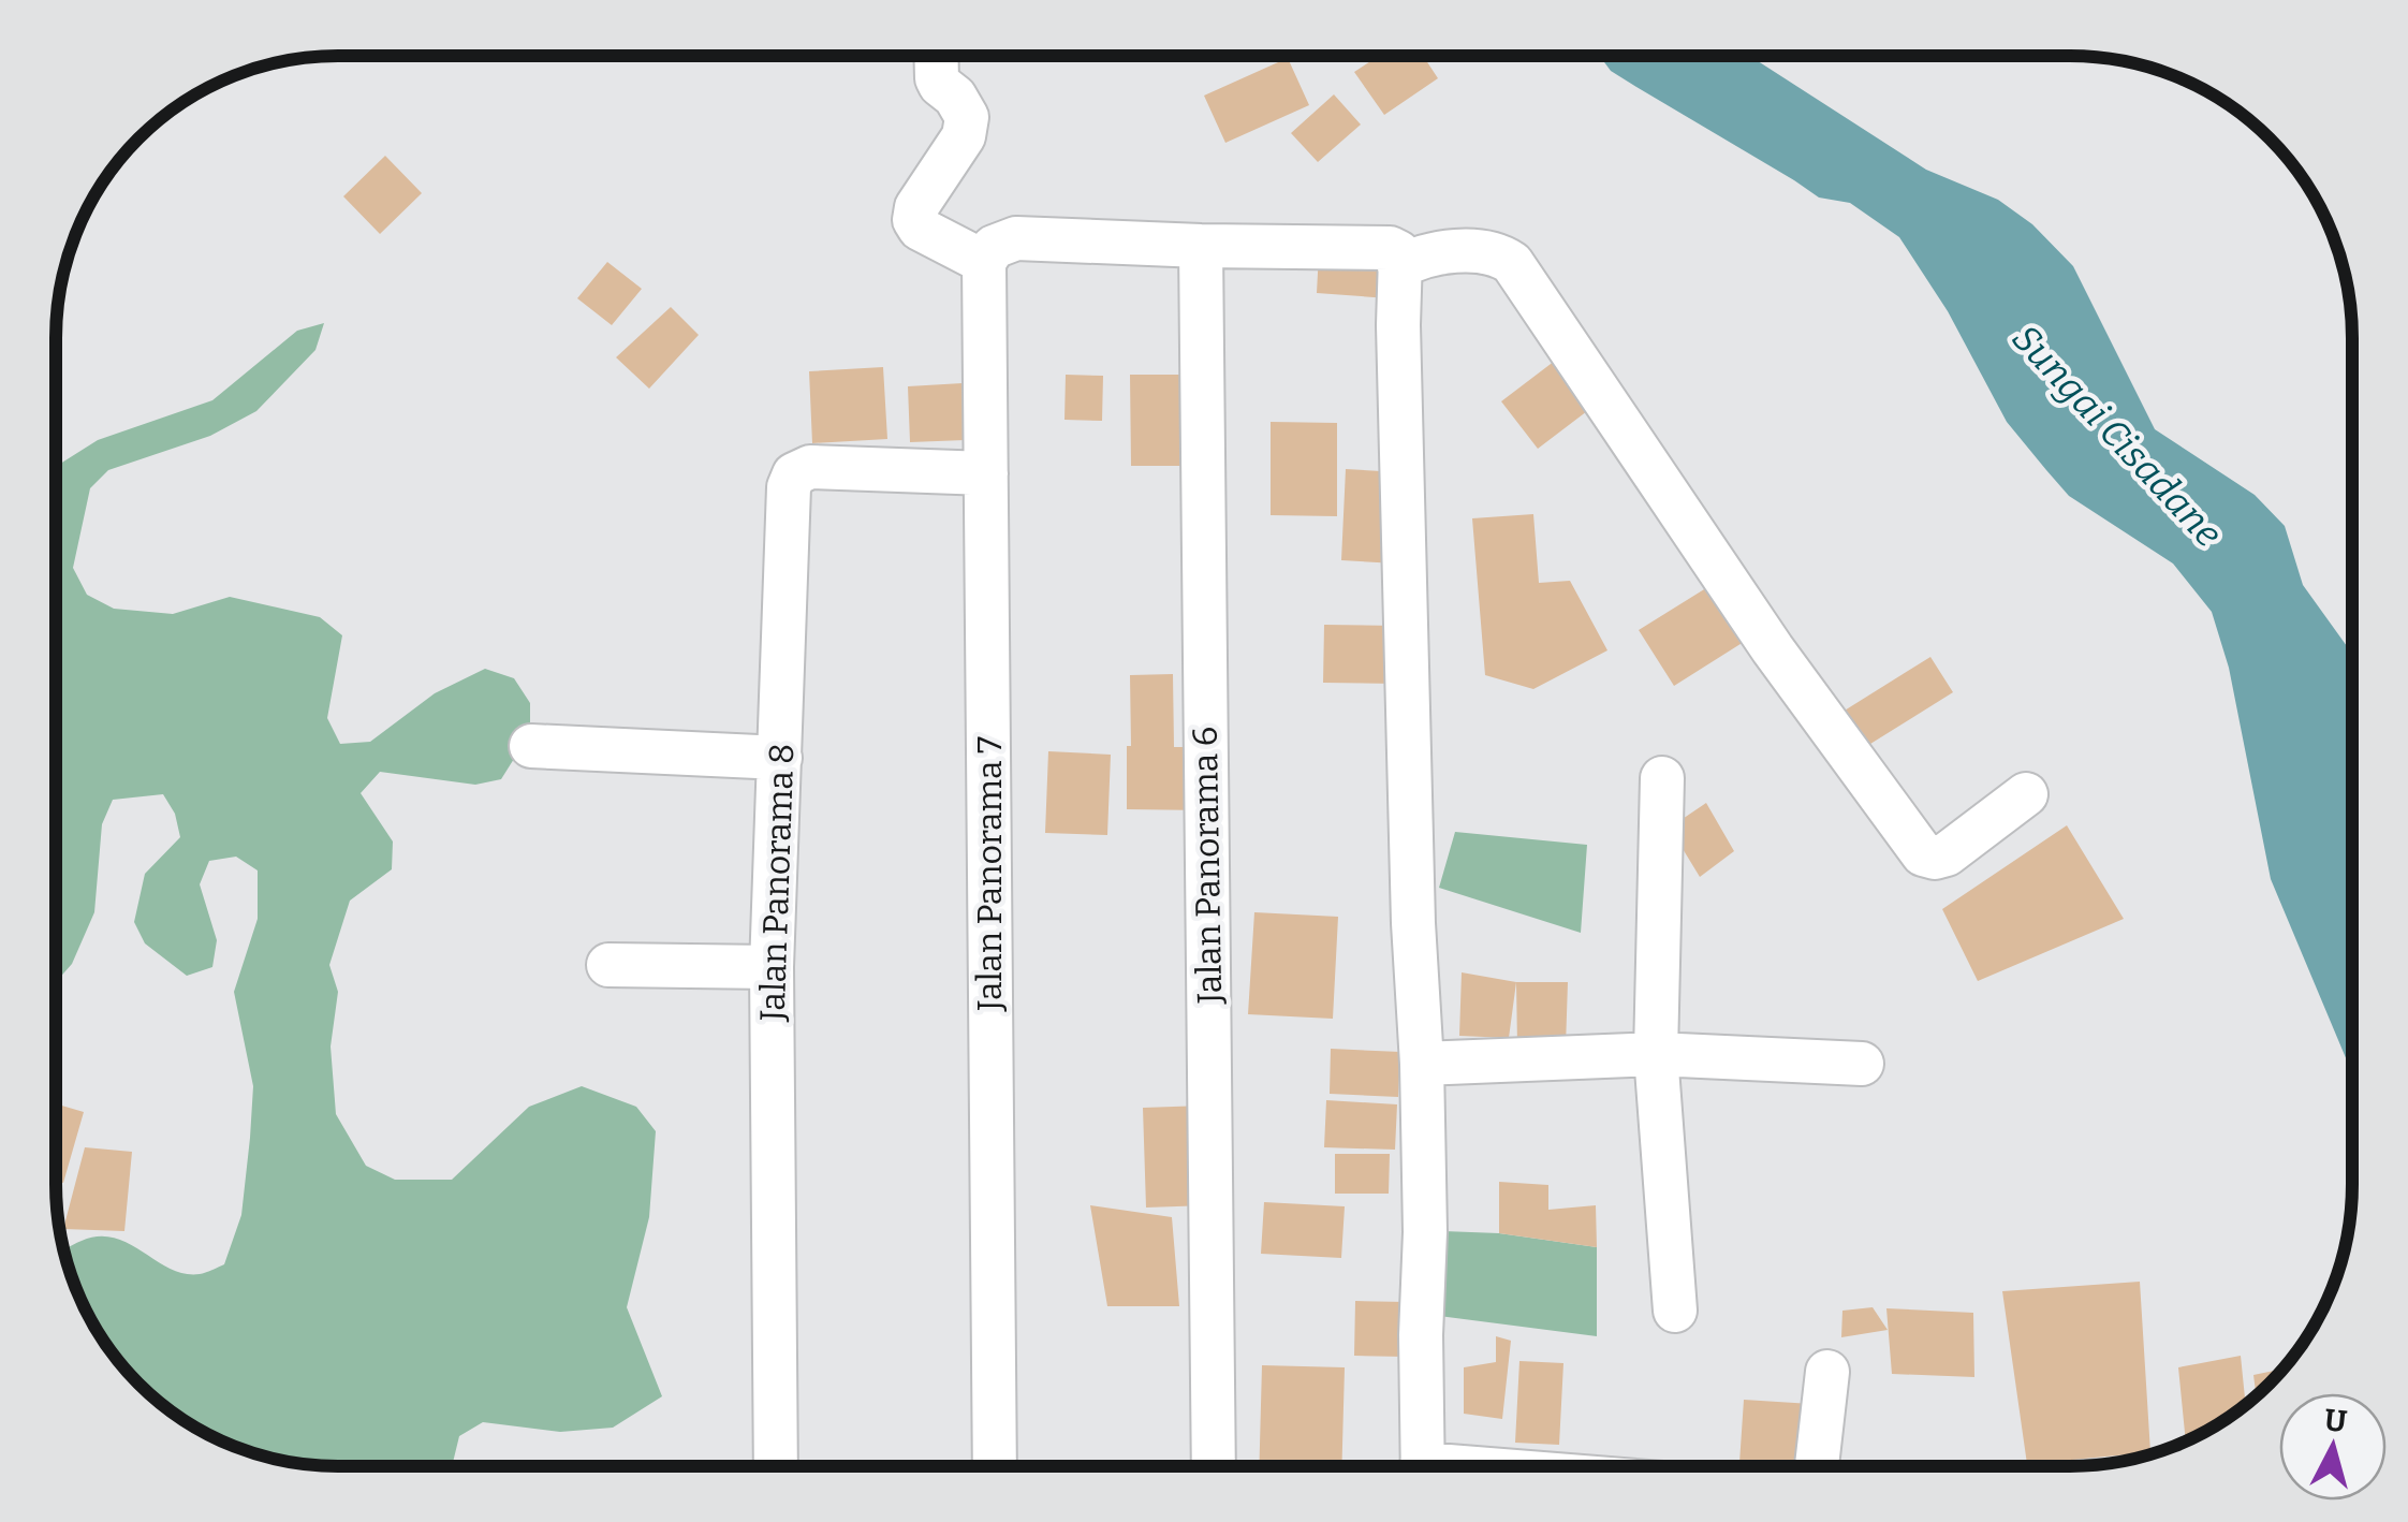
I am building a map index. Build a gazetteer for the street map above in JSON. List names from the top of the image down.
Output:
{
  "streets": {
    "street": ["Jalan Panorama 6", "Jalan Panorama 7", "Jalan Panorama 8"]
  },
  "crossings": [
    ["Jalan Panorama 7", "Jalan Panorama 8"]
  ],
  "water": ["Sungai Cisadane"],
  "north": "top"
}
